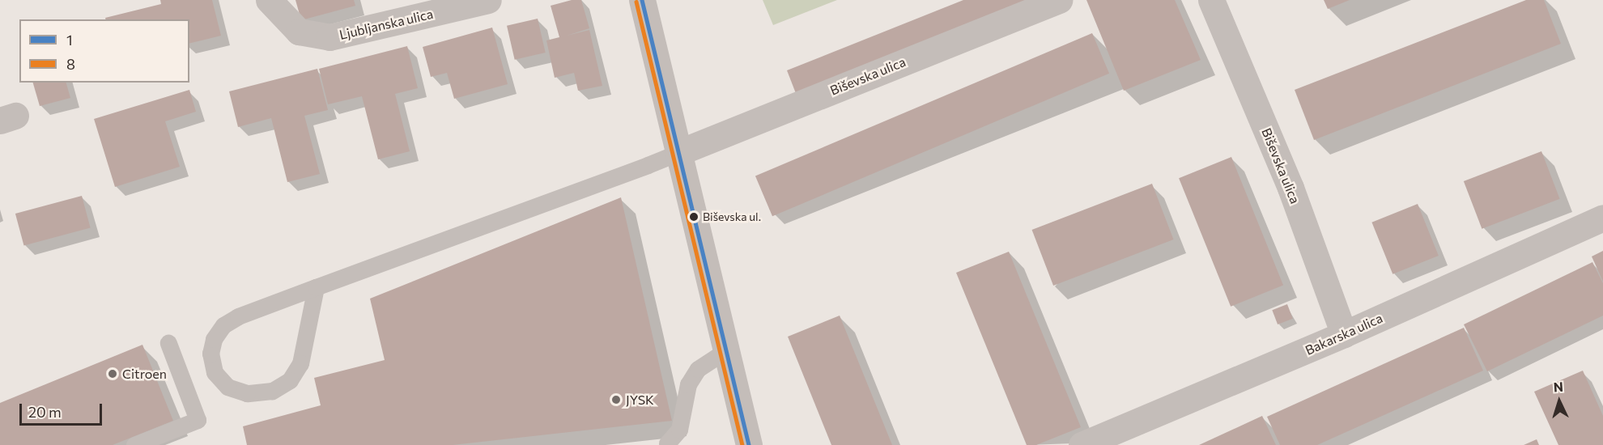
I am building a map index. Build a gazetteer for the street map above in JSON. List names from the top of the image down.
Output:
{
  "streets": {
    "street": ["Ljubljanska ulica", "Biševska ulica", "Bakarska ulica"]
  },
  "crossings": [
    ["Biševska ulica", "Bakarska ulica"]
  ],
  "places": ["Biševska ul.", "Citroen", "JYSK"],
  "lines": ["transit line 1", "transit line 8"],
  "legend": ["1", "8"],
  "scale_bar": "20 m",
  "north": "top"
}
